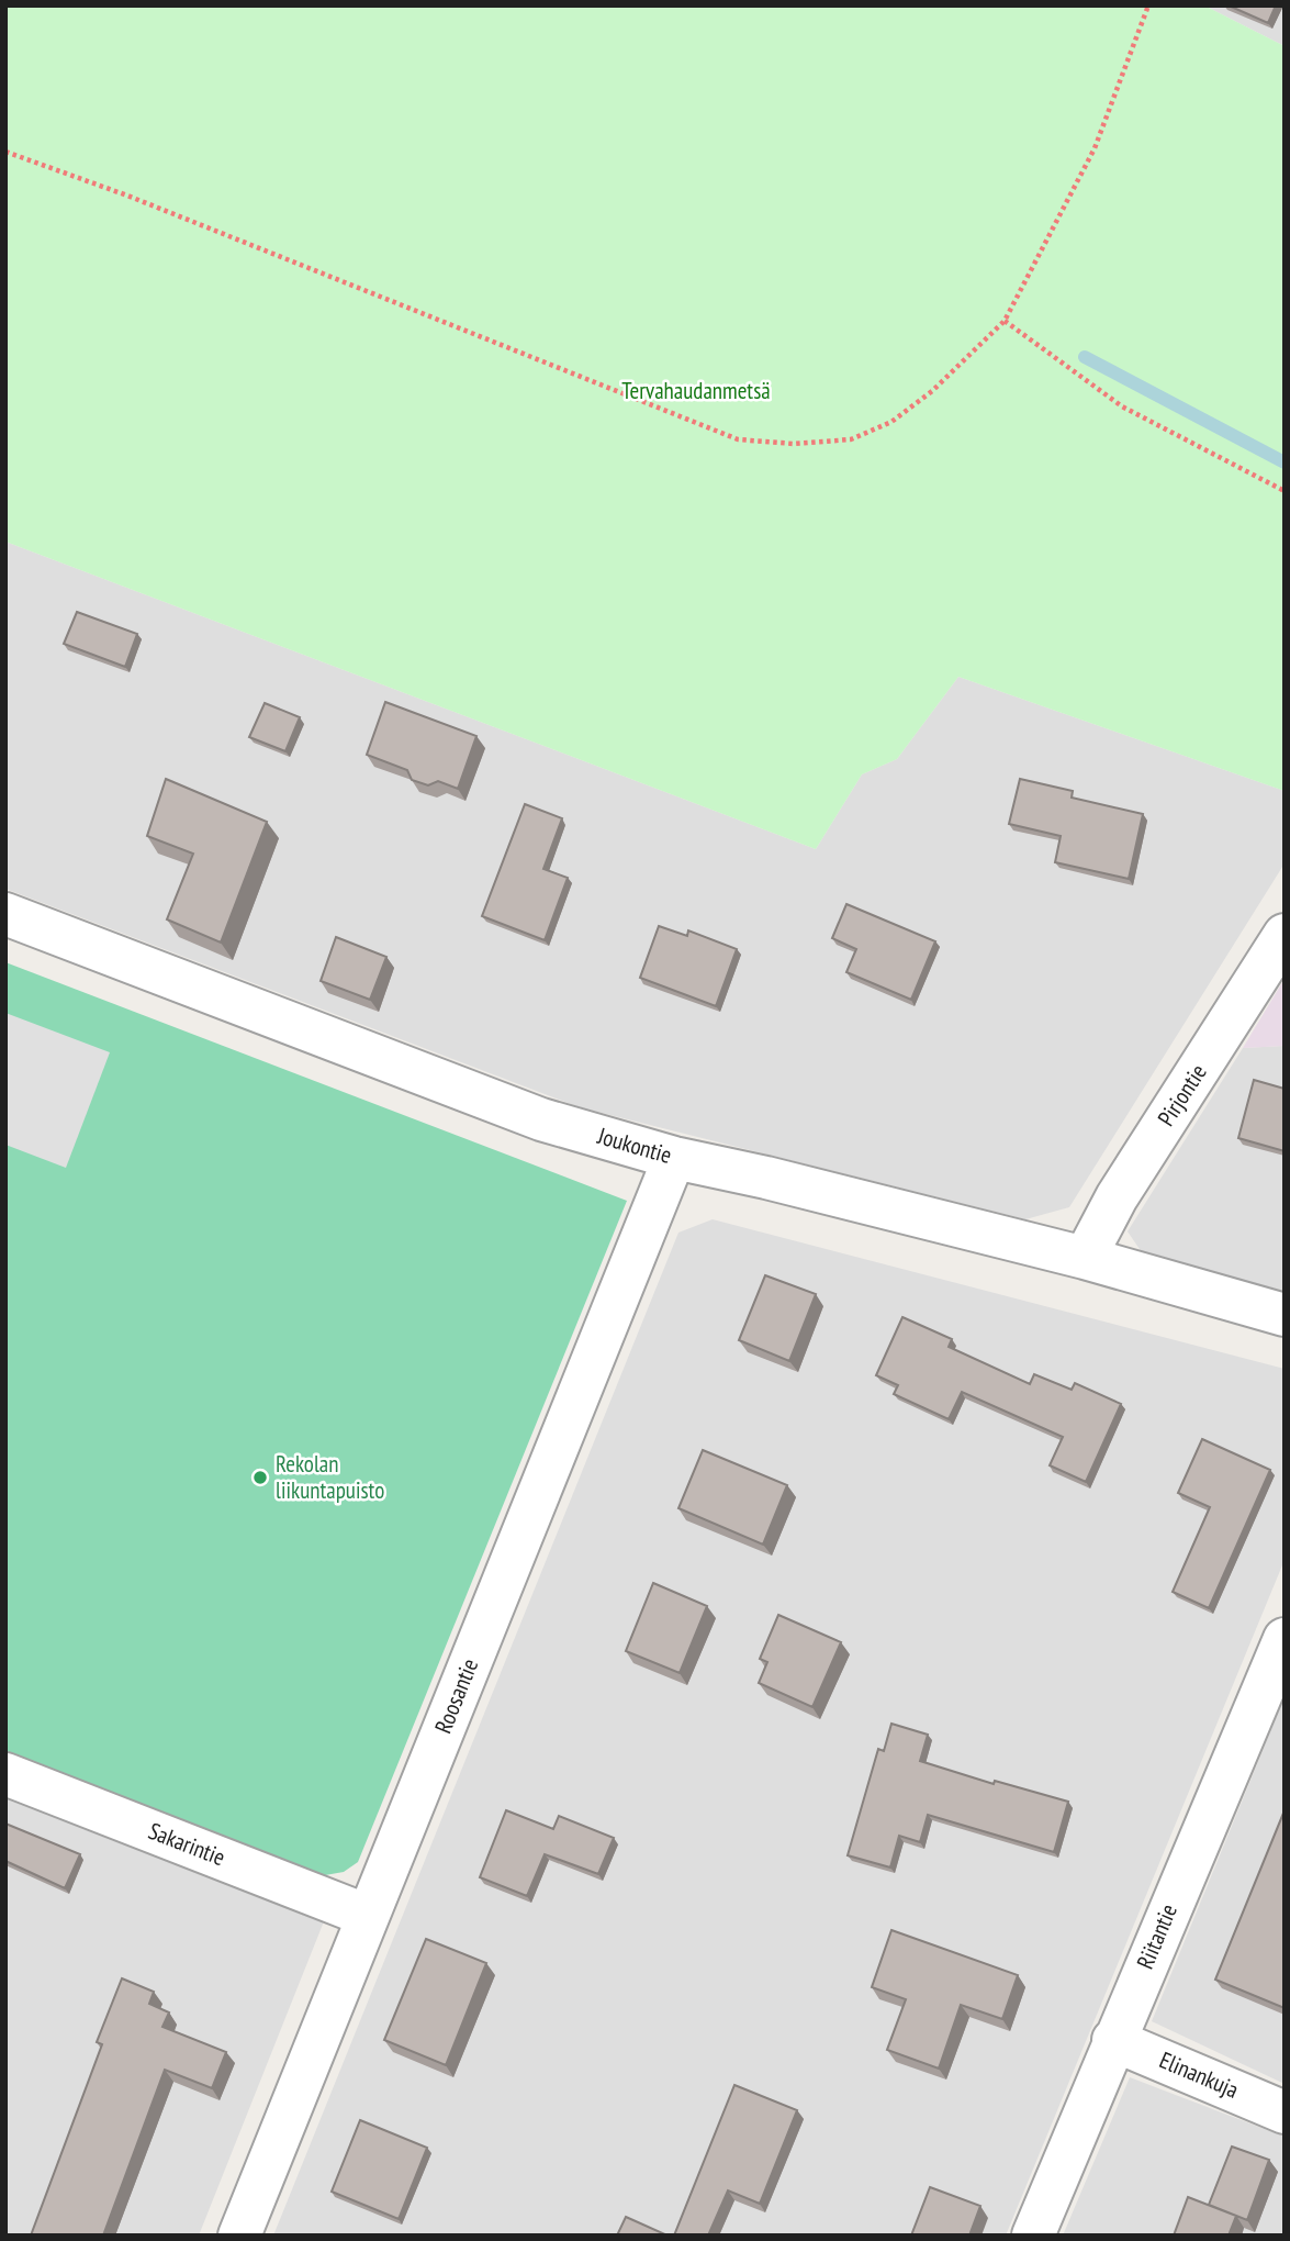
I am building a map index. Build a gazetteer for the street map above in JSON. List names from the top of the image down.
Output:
{
  "streets": {
    "street": [
      "Pirjontie",
      "Joukontie",
      "Roosantie",
      "Sakarintie",
      "Riitantie",
      "Elinankuja"
    ]
  },
  "crossings": [
    ["Pirjontie", "Joukontie"],
    ["Joukontie", "Roosantie"],
    ["Roosantie", "Sakarintie"],
    ["Riitantie", "Elinankuja"]
  ],
  "parks": ["Tervahaudanmetsä"],
  "places": ["Rekolan liikuntapuisto"]
}
